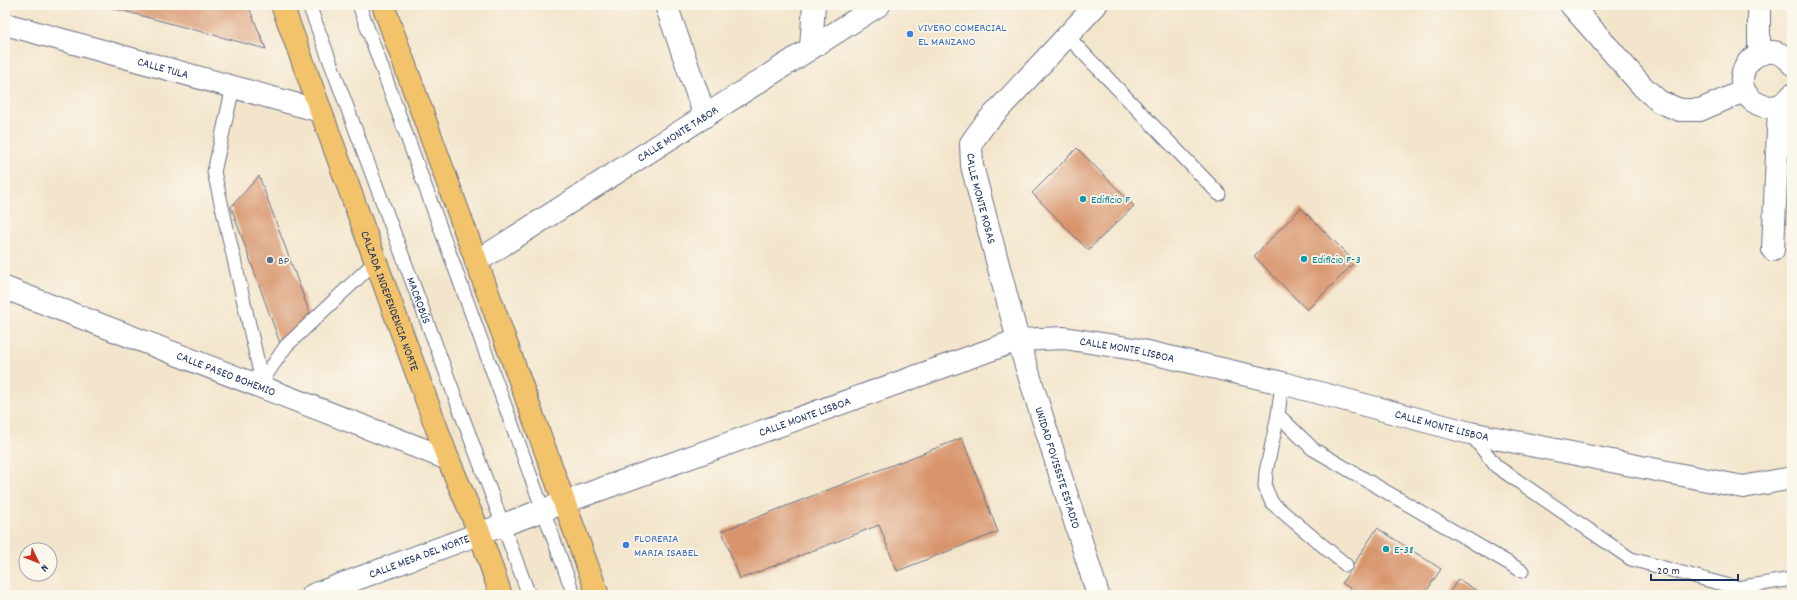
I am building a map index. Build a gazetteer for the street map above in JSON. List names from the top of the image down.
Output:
{
  "streets": {
    "main road": ["CALZADA INDEPENDENCIA NORTE"],
    "street": [
      "CALLE TULA",
      "CALLE MONTE TABOR",
      "CALLE MONTE ROSAS",
      "CALLE MONTE LISBOA",
      "CALLE PASEO BOHEMIO",
      "UNIDAD FOVISSSTE ESTADIO",
      "CALLE MESA DEL NORTE"
    ],
    "lane": ["MACROBÚS"]
  },
  "crossings": [
    ["CALLE TULA", "CALZADA INDEPENDENCIA NORTE"],
    ["CALLE MONTE ROSAS", "CALLE MONTE LISBOA"],
    ["CALLE MONTE ROSAS", "UNIDAD FOVISSSTE ESTADIO"],
    ["MACROBÚS", "CALLE MONTE LISBOA"],
    ["CALZADA INDEPENDENCIA NORTE", "CALLE MONTE LISBOA"],
    ["CALZADA INDEPENDENCIA NORTE", "CALLE PASEO BOHEMIO"],
    ["CALZADA INDEPENDENCIA NORTE", "CALLE MESA DEL NORTE"],
    ["CALLE MONTE LISBOA", "UNIDAD FOVISSSTE ESTADIO"],
    ["CALLE MONTE LISBOA", "CALLE MESA DEL NORTE"]
  ],
  "places": [
    "VIVERO COMERCIAL EL MANZANO",
    "Edificio F",
    "Edificio F-3",
    "BP",
    "FLORERIA MARIA ISABEL",
    "E-38"
  ],
  "scale_bar": "20 m",
  "north": "bottom right"
}
